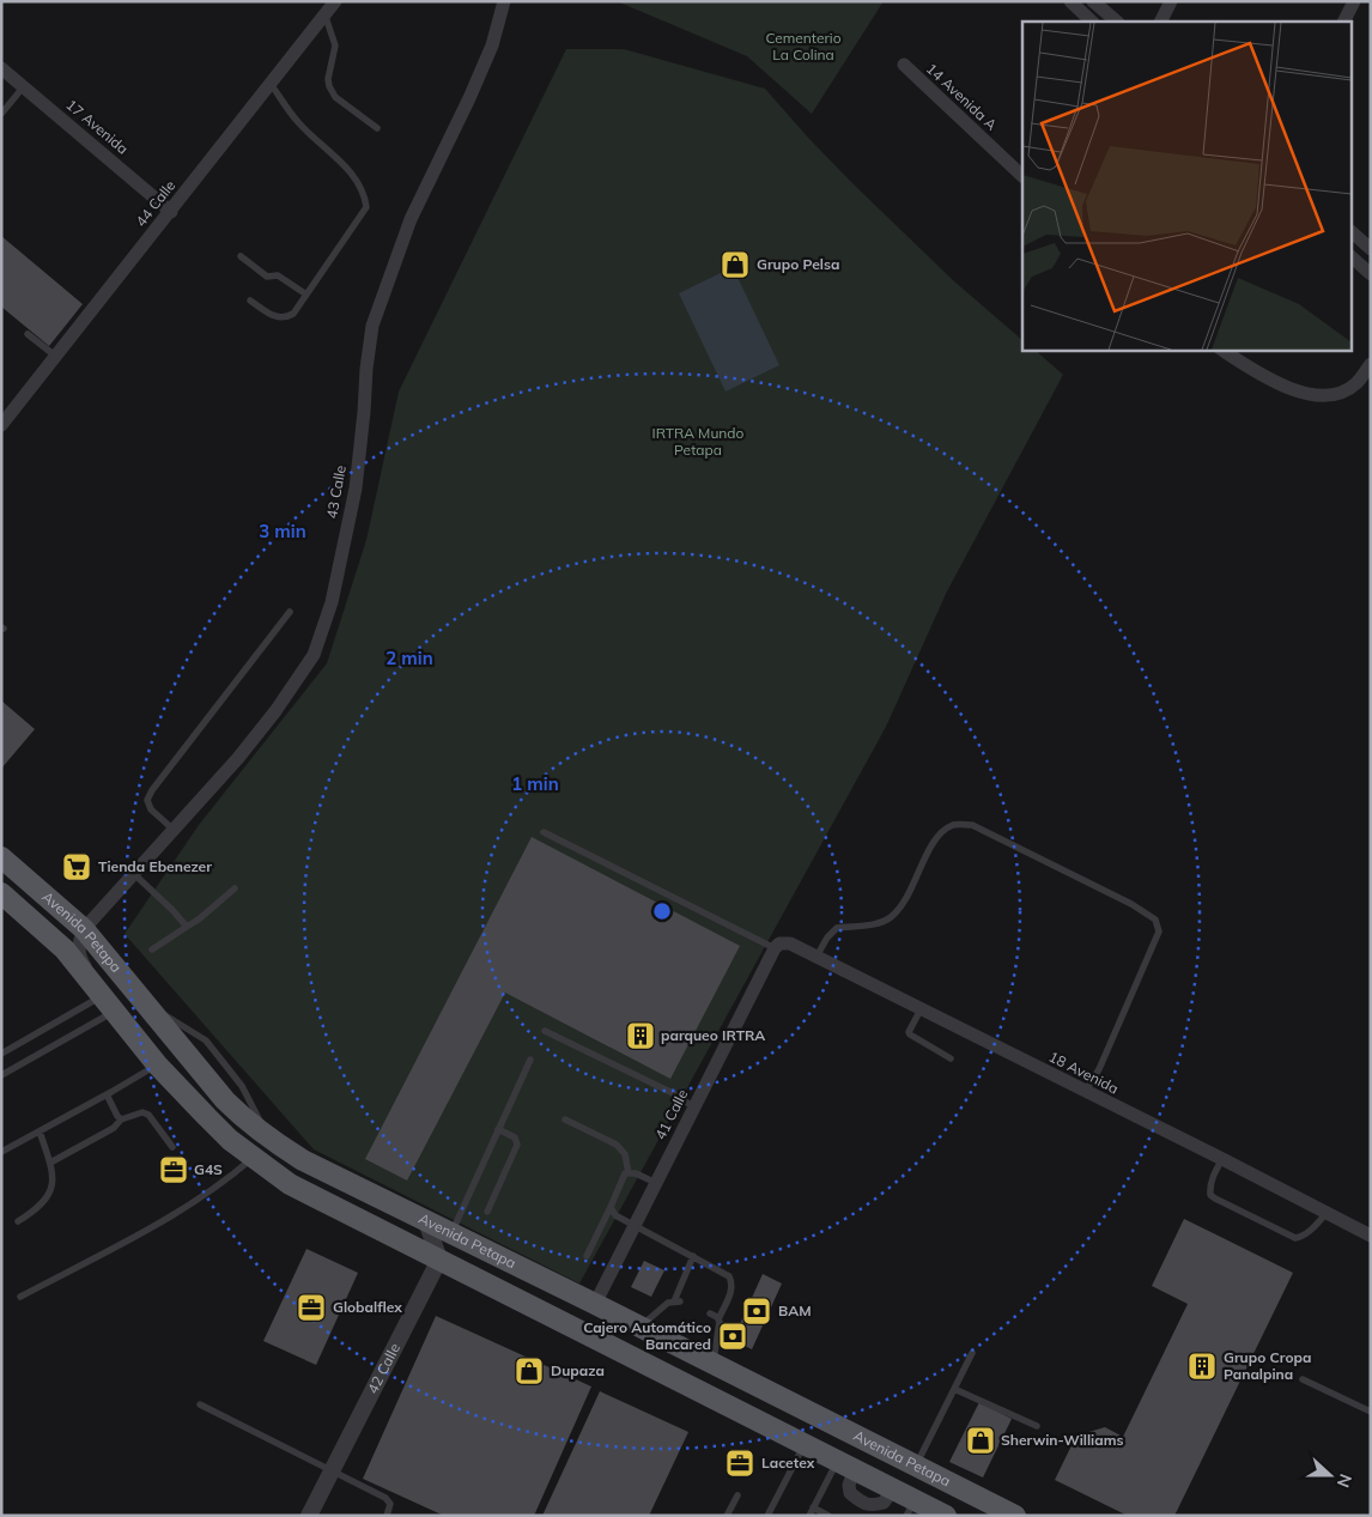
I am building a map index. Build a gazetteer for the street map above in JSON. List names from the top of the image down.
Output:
{
  "streets": {
    "main road": ["Avenida Petapa"],
    "street": [
      "14 Avenida A",
      "17 Avenida",
      "44 Calle",
      "43 Calle",
      "18 Avenida",
      "41 Calle",
      "42 Calle"
    ]
  },
  "crossings": [
    ["17 Avenida", "44 Calle"],
    ["43 Calle", "Avenida Petapa"],
    ["Avenida Petapa", "41 Calle"],
    ["Avenida Petapa", "42 Calle"],
    ["18 Avenida", "41 Calle"]
  ],
  "parks": ["Cementerio La Colina", "IRTRA Mundo Petapa"],
  "places": {
    "shop": ["Grupo Pelsa", "Dupaza", "Sherwin-Williams"],
    "supermarket": ["Tienda Ebenezer"],
    "building": ["parqueo IRTRA", "Grupo Cropa Panalpina"],
    "office": ["G4S", "Globalflex", "Lacetex"],
    "bank": ["BAM", "Cajero Automático Bancared"]
  },
  "north": "right",
  "rings": ["3 min", "2 min", "1 min"]
}
